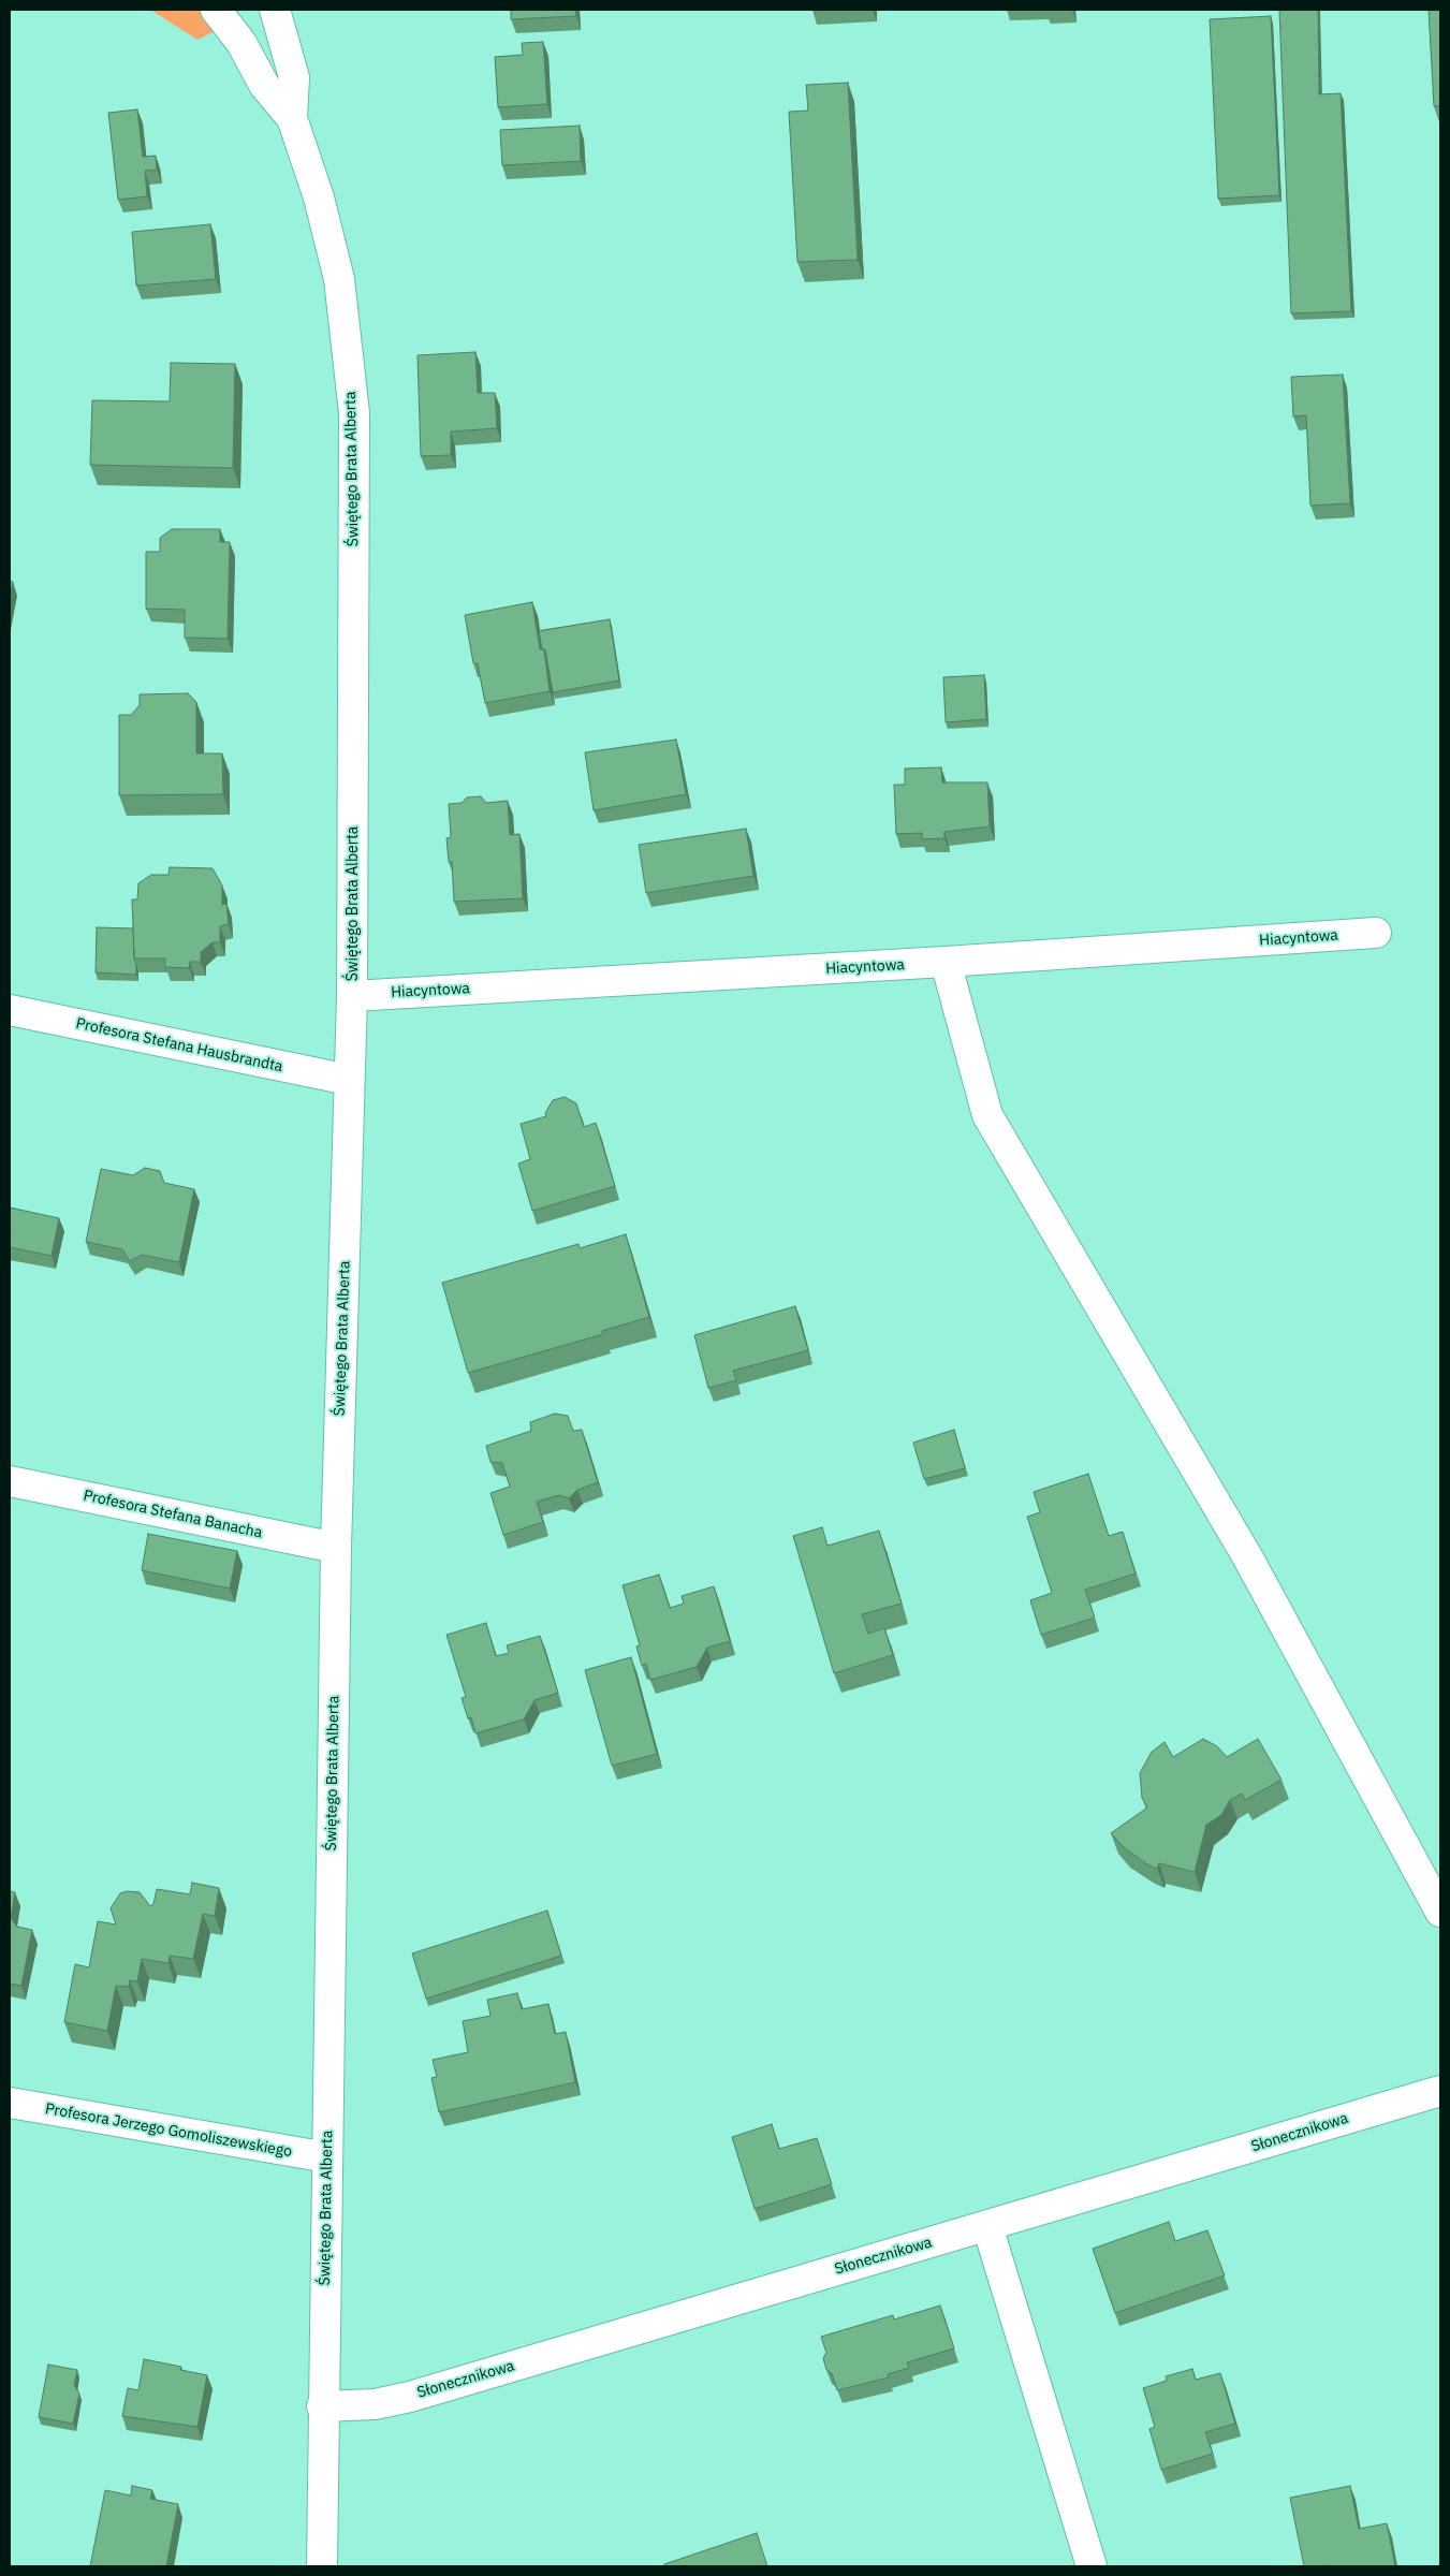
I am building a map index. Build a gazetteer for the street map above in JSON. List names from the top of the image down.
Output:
{
  "streets": {
    "street": [
      "Świętego Brata Alberta",
      "Hiacyntowa",
      "Profesora Stefana Hausbrandta",
      "Profesora Stefana Banacha",
      "Profesora Jerzego Gomoliszewskiego",
      "Słonecznikowa"
    ]
  },
  "crossings": [
    ["Świętego Brata Alberta", "Hiacyntowa"],
    ["Świętego Brata Alberta", "Profesora Stefana Hausbrandta"],
    ["Świętego Brata Alberta", "Profesora Stefana Banacha"],
    ["Świętego Brata Alberta", "Profesora Jerzego Gomoliszewskiego"],
    ["Świętego Brata Alberta", "Słonecznikowa"]
  ]
}
